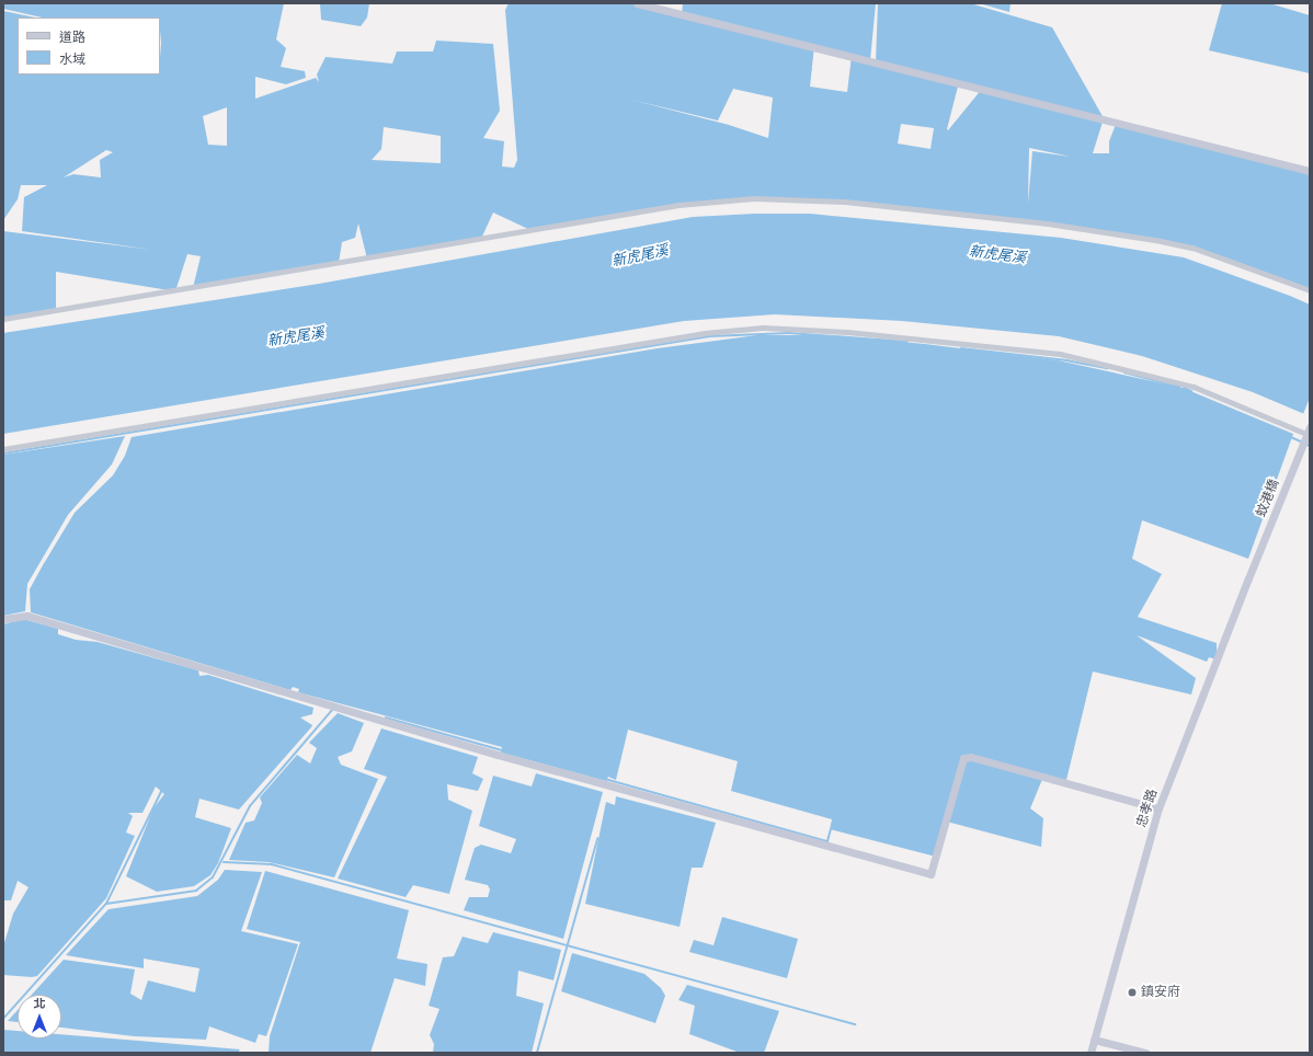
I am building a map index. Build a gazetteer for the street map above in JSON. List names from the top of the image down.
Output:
{
  "streets": {
    "street": ["蚊港橋", "忠孝路"]
  },
  "crossings": [
    ["蚊港橋", "忠孝路"]
  ],
  "water": ["新虎尾溪"],
  "places": ["鎮安府"],
  "legend": ["道路", "水域"],
  "north": "top"
}
